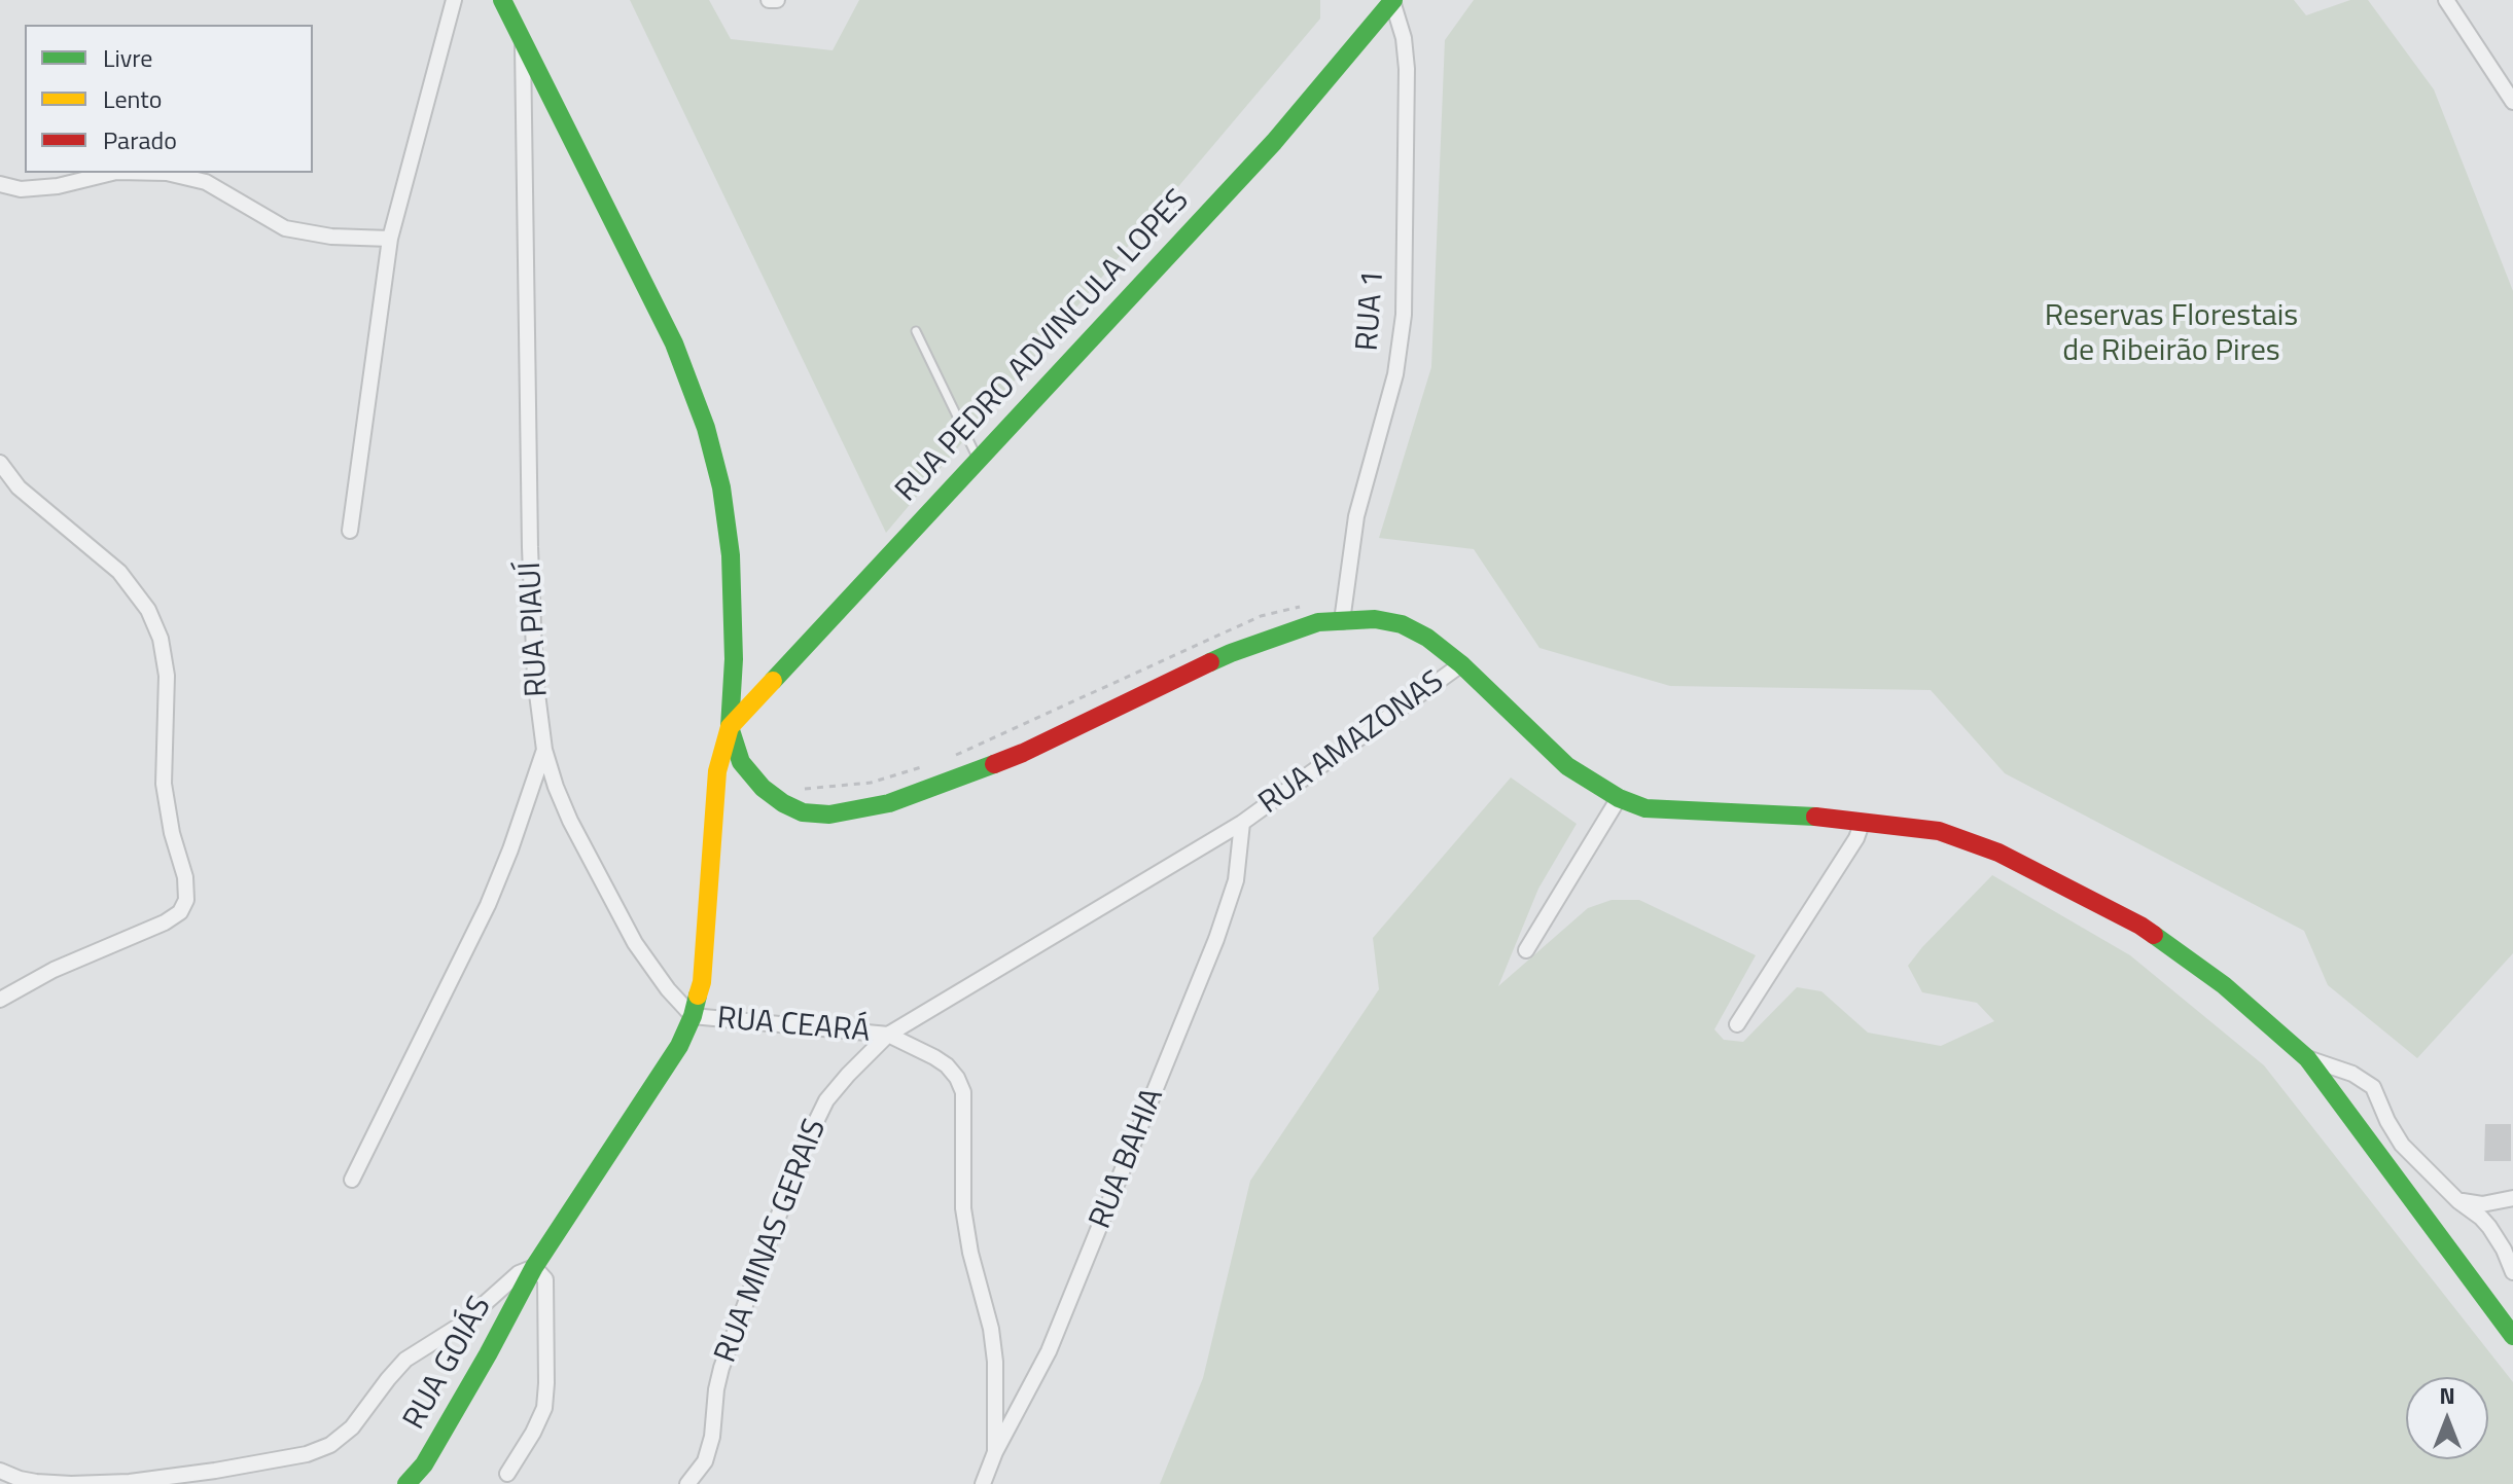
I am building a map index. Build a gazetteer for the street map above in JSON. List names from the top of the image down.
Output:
{
  "streets": {
    "main road": ["RUA PEDRO ADVINCULA LOPES", "RUA GOIÁS"],
    "street": [
      "RUA 1",
      "RUA PIAUÍ",
      "RUA AMAZONAS",
      "RUA CEARÁ",
      "RUA BAHIA",
      "RUA MINAS GERAIS"
    ]
  },
  "crossings": [
    ["RUA 1", "RUA PEDRO ADVINCULA LOPES"],
    ["RUA PEDRO ADVINCULA LOPES", "RUA GOIÁS"],
    ["RUA PIAUÍ", "RUA CEARÁ"],
    ["RUA AMAZONAS", "RUA BAHIA"],
    ["RUA AMAZONAS", "RUA MINAS GERAIS"],
    ["RUA CEARÁ", "RUA BAHIA"],
    ["RUA CEARÁ", "RUA MINAS GERAIS"],
    ["RUA CEARÁ", "RUA GOIÁS"],
    ["RUA BAHIA", "RUA MINAS GERAIS"]
  ],
  "parks": ["Reservas Florestais de Ribeirão Pires"],
  "legend": ["Livre", "Lento", "Parado"],
  "north": "top"
}
